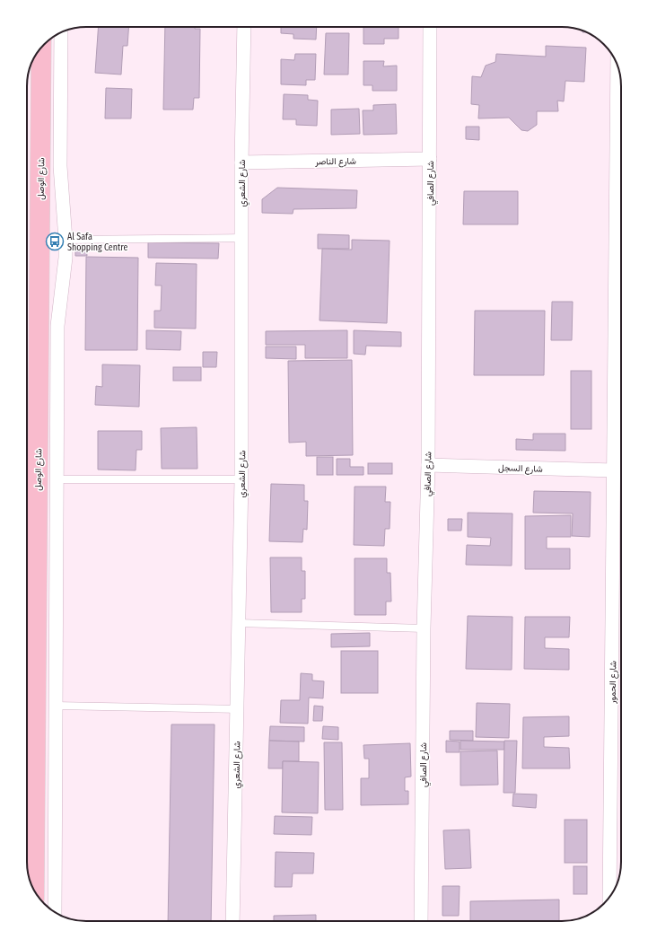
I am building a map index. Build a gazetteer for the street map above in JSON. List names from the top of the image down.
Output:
{
  "streets": {
    "main road": ["شارع الوصل"],
    "street": [
      "شارع الناصر",
      "شارع الشعري",
      "شارع الصافي",
      "شارع السجل",
      "شارع الحمور"
    ]
  },
  "crossings": [
    ["شارع الناصر", "شارع الشعري"],
    ["شارع الناصر", "شارع الصافي"],
    ["شارع الصافي", "شارع السجل"],
    ["شارع السجل", "شارع الحمور"]
  ],
  "places": {
    "bus stop": ["Al Safa Shopping Centre"]
  }
}
